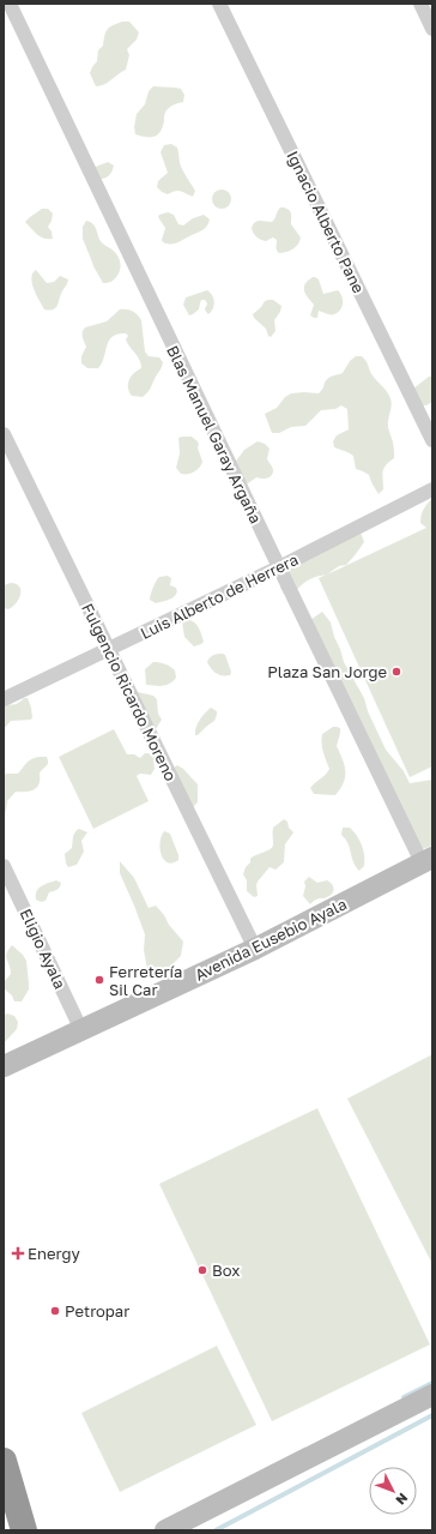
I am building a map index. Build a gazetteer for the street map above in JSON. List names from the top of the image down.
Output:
{
  "streets": {
    "street": [
      "Ignacio Alberto Pane",
      "Blas Manuel Garay Argaña",
      "Luis Alberto de Herrera",
      "Fulgencio Ricardo Moreno",
      "Avenida Eusebio Ayala",
      "Eligio Ayala"
    ]
  },
  "crossings": [
    ["Blas Manuel Garay Argaña", "Luis Alberto de Herrera"],
    ["Blas Manuel Garay Argaña", "Avenida Eusebio Ayala"],
    ["Luis Alberto de Herrera", "Fulgencio Ricardo Moreno"],
    ["Fulgencio Ricardo Moreno", "Avenida Eusebio Ayala"],
    ["Avenida Eusebio Ayala", "Eligio Ayala"]
  ],
  "places": {
    "other": [
      "Plaza San Jorge",
      "Ferretería Sil Car",
      "Box",
      "Petropar"
    ],
    "health": ["Energy"]
  },
  "north": "bottom right"
}
